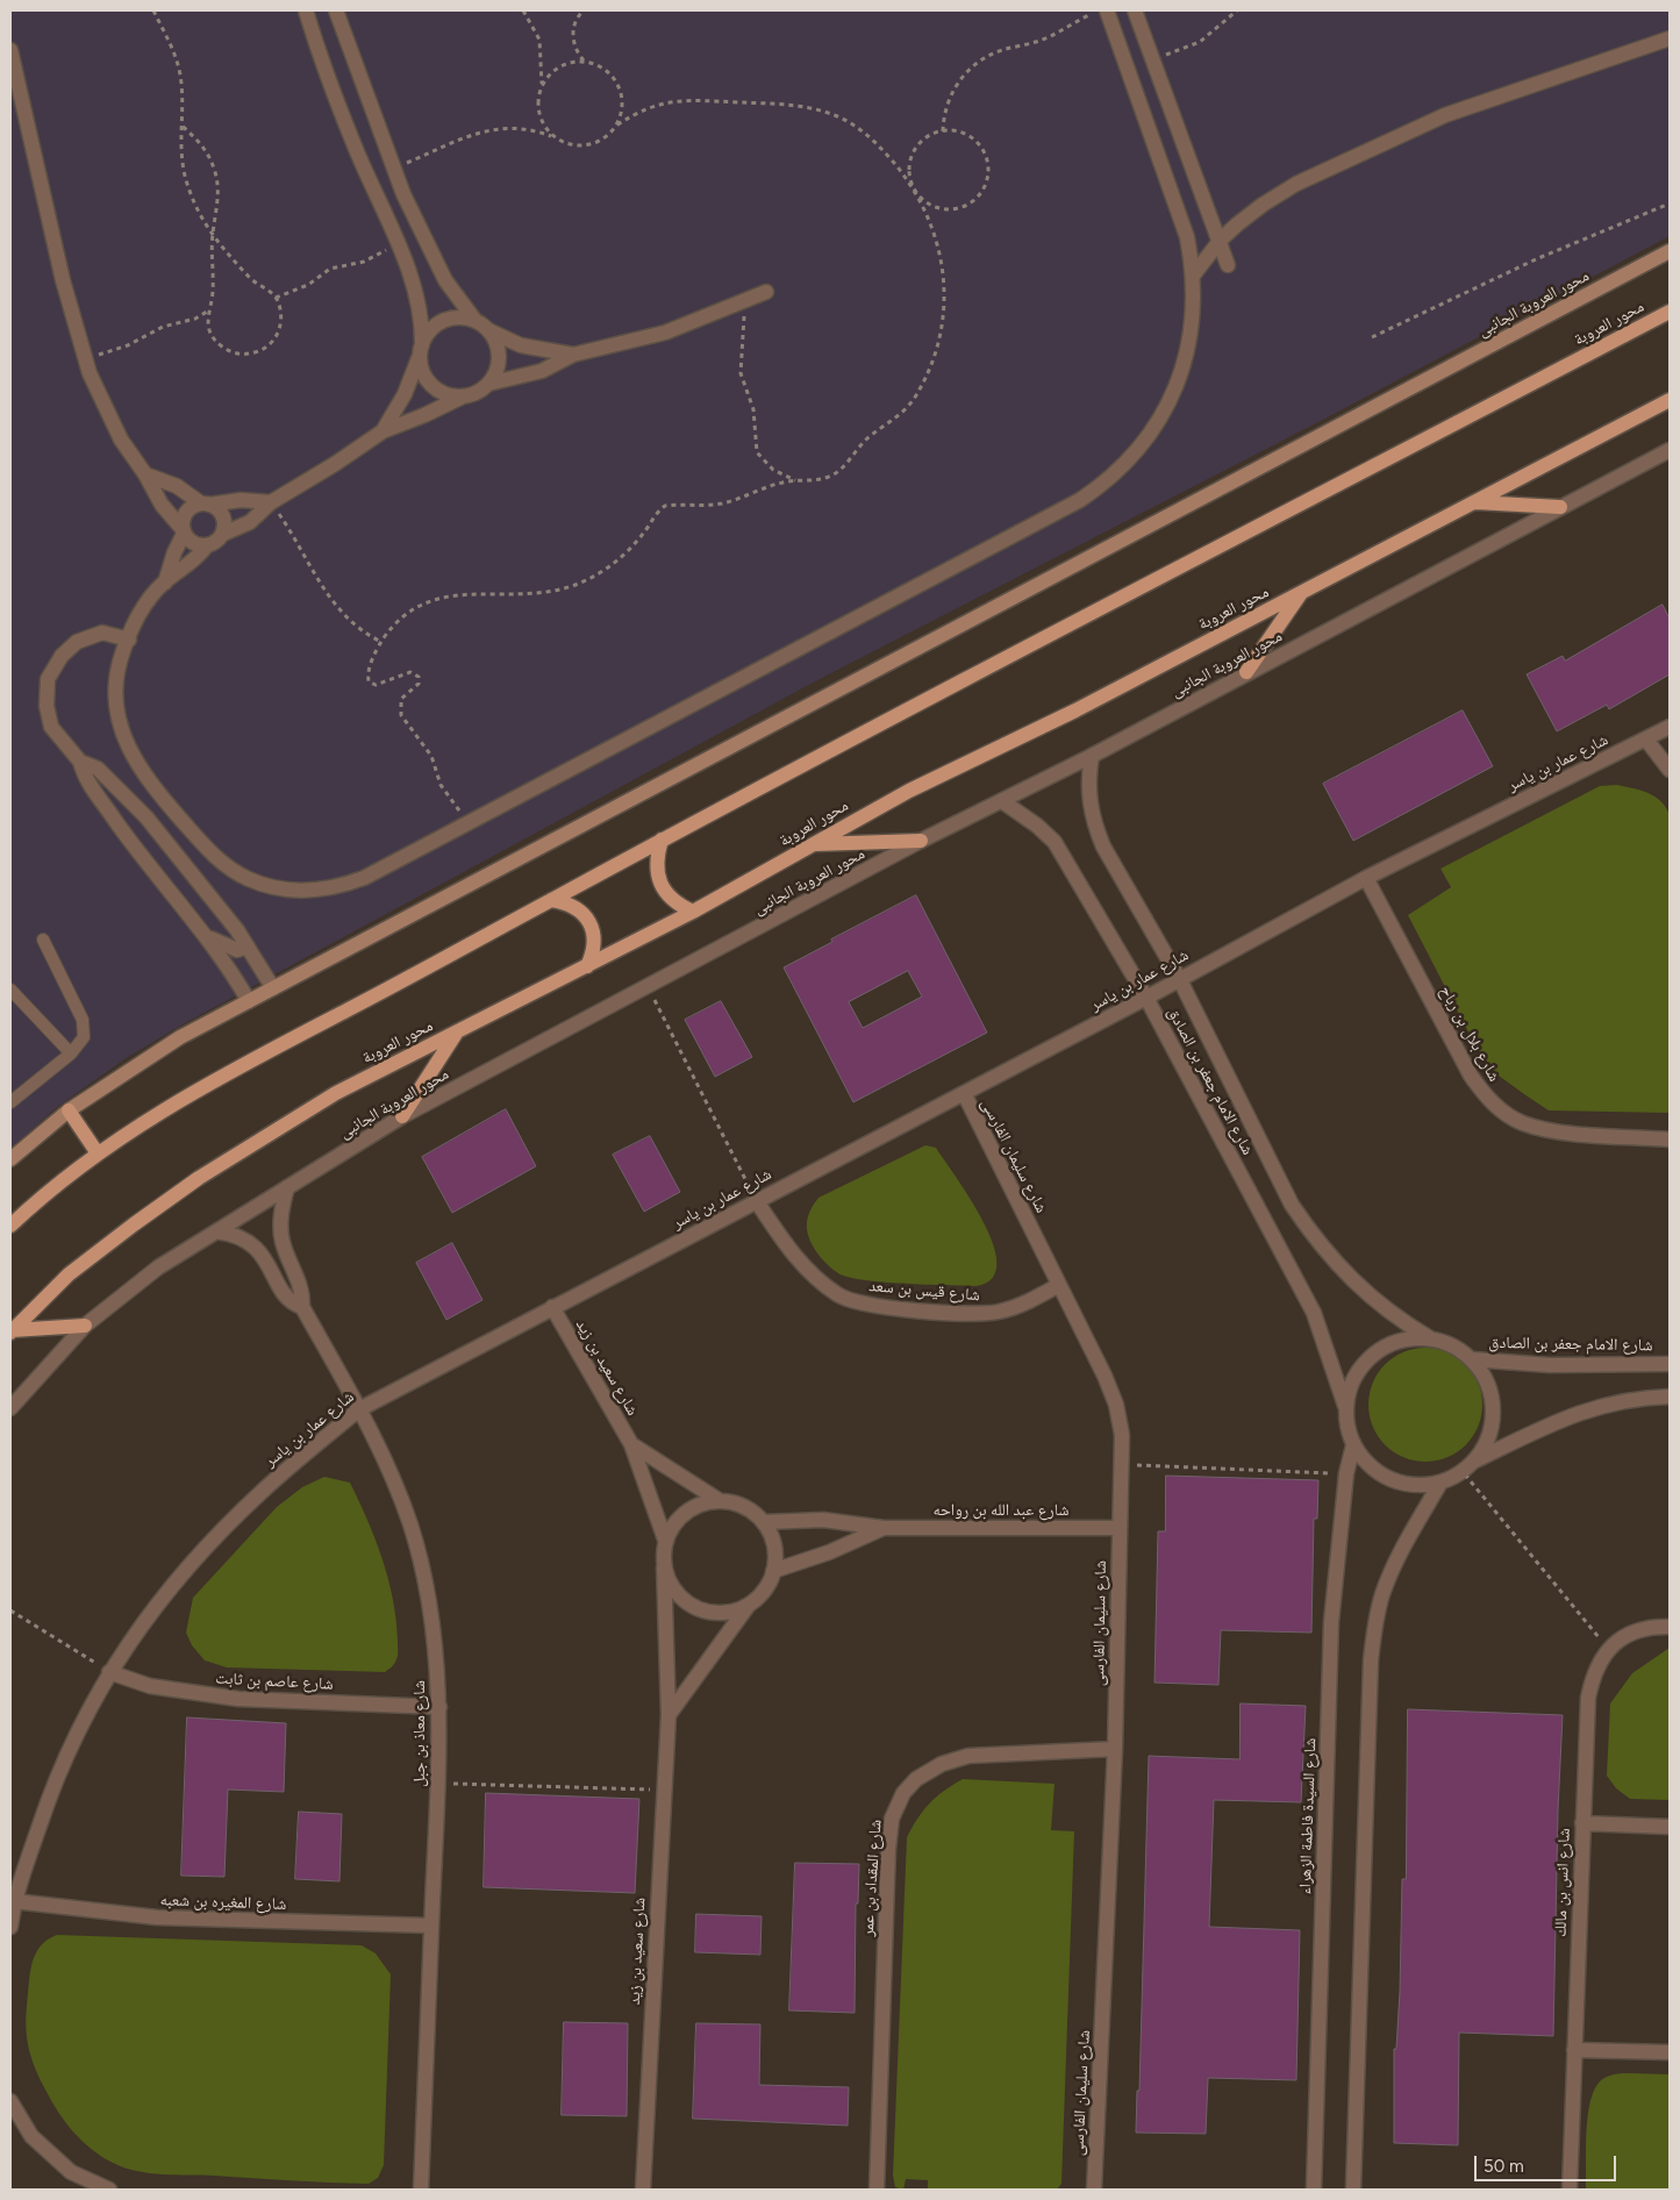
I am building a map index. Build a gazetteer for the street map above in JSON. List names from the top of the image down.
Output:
{
  "streets": {
    "main road": ["محور العروبة"],
    "street": [
      "محور العروبة الجانبى",
      "شارع عمار بن ياسر",
      "شارع بلال بن رباح",
      "شارع الامام جعفر بن الصادق",
      "شارع سليمان الفارسى",
      "شارع قيس بن سعد",
      "شارع سعيد بن زيد",
      "شارع عبد الله بن رواحه",
      "شارع عاصم بن ثابت",
      "شارع معاذ بن جبل",
      "شارع السيدة فاطمة الزهراء",
      "شارع المقداد بن عمر",
      "شارع انس بن مالك",
      "شارع المغيره بن شعبه"
    ]
  },
  "crossings": [
    ["محور العروبة الجانبى", "شارع الامام جعفر بن الصادق"],
    ["محور العروبة الجانبى", "شارع معاذ بن جبل"],
    ["شارع عمار بن ياسر", "شارع بلال بن رباح"],
    ["شارع عمار بن ياسر", "شارع الامام جعفر بن الصادق"],
    ["شارع عمار بن ياسر", "شارع سليمان الفارسى"],
    ["شارع عمار بن ياسر", "شارع قيس بن سعد"],
    ["شارع عمار بن ياسر", "شارع سعيد بن زيد"],
    ["شارع عمار بن ياسر", "شارع عاصم بن ثابت"],
    ["شارع عمار بن ياسر", "شارع معاذ بن جبل"],
    ["شارع عمار بن ياسر", "شارع المغيره بن شعبه"],
    ["شارع الامام جعفر بن الصادق", "شارع السيدة فاطمة الزهراء"],
    ["شارع سليمان الفارسى", "شارع قيس بن سعد"],
    ["شارع سليمان الفارسى", "شارع عبد الله بن رواحه"],
    ["شارع سليمان الفارسى", "شارع المقداد بن عمر"],
    ["شارع سعيد بن زيد", "شارع عبد الله بن رواحه"],
    ["شارع عاصم بن ثابت", "شارع معاذ بن جبل"],
    ["شارع معاذ بن جبل", "شارع المغيره بن شعبه"]
  ],
  "scale_bar": "50 m"
}
